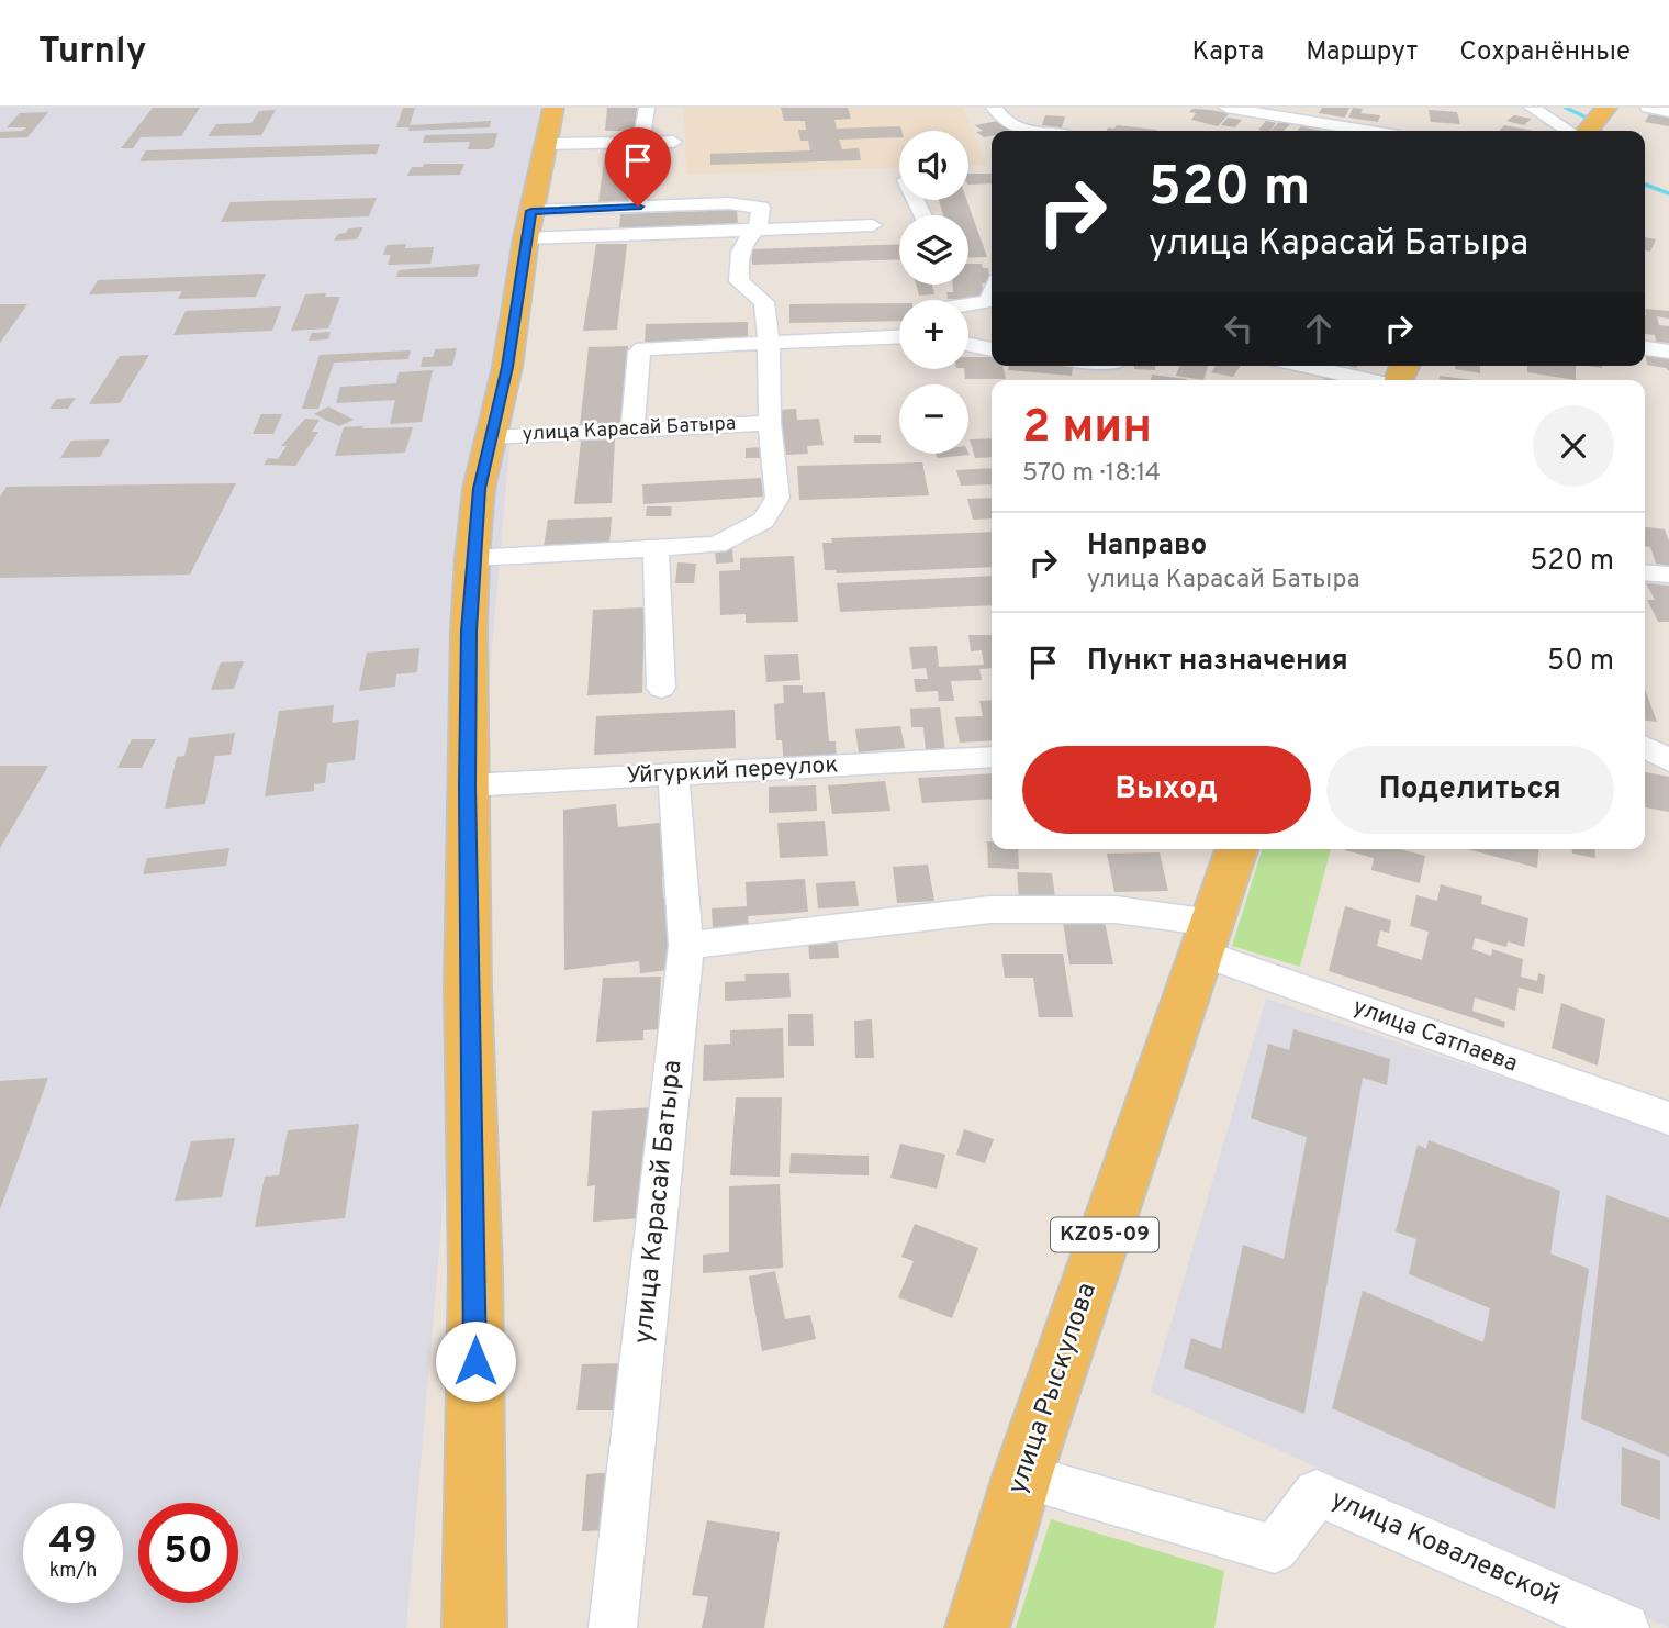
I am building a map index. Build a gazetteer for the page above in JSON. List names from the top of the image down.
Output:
{
  "streets": {
    "main road": ["улица Карасай Батыра", "KZ05-09", "улица Рыскулова"],
    "street": ["Уйгуркий переулок", "улица Сатпаева", "улица Ковалевской"]
  },
  "crossings": [
    ["улица Карасай Батыра", "Уйгуркий переулок"],
    ["улица Карасай Батыра", "улица Сатпаева"],
    ["улица Сатпаева", "улица Рыскулова"],
    ["улица Рыскулова", "улица Ковалевской"]
  ],
  "page": {
    "header": "Turnly",
    "nav": ["Карта", "Маршрут", "Сохранённые"],
    "map_buttons": ["+", "−"],
    "turn": ["520 m", "улица Карасай Батыра"],
    "heading": ["2 мин", "570 m · 18:14"],
    "list": [
      {
        "name": "Направо",
        "note": "улица Карасай Батыра",
        "value": "520 m"
      },
      {
        "name": "Пункт назначения",
        "value": "50 m"
      }
    ],
    "buttons": ["Выход", "Поделиться"],
    "speed": "49 km/h",
    "limit": "50"
  }
}
